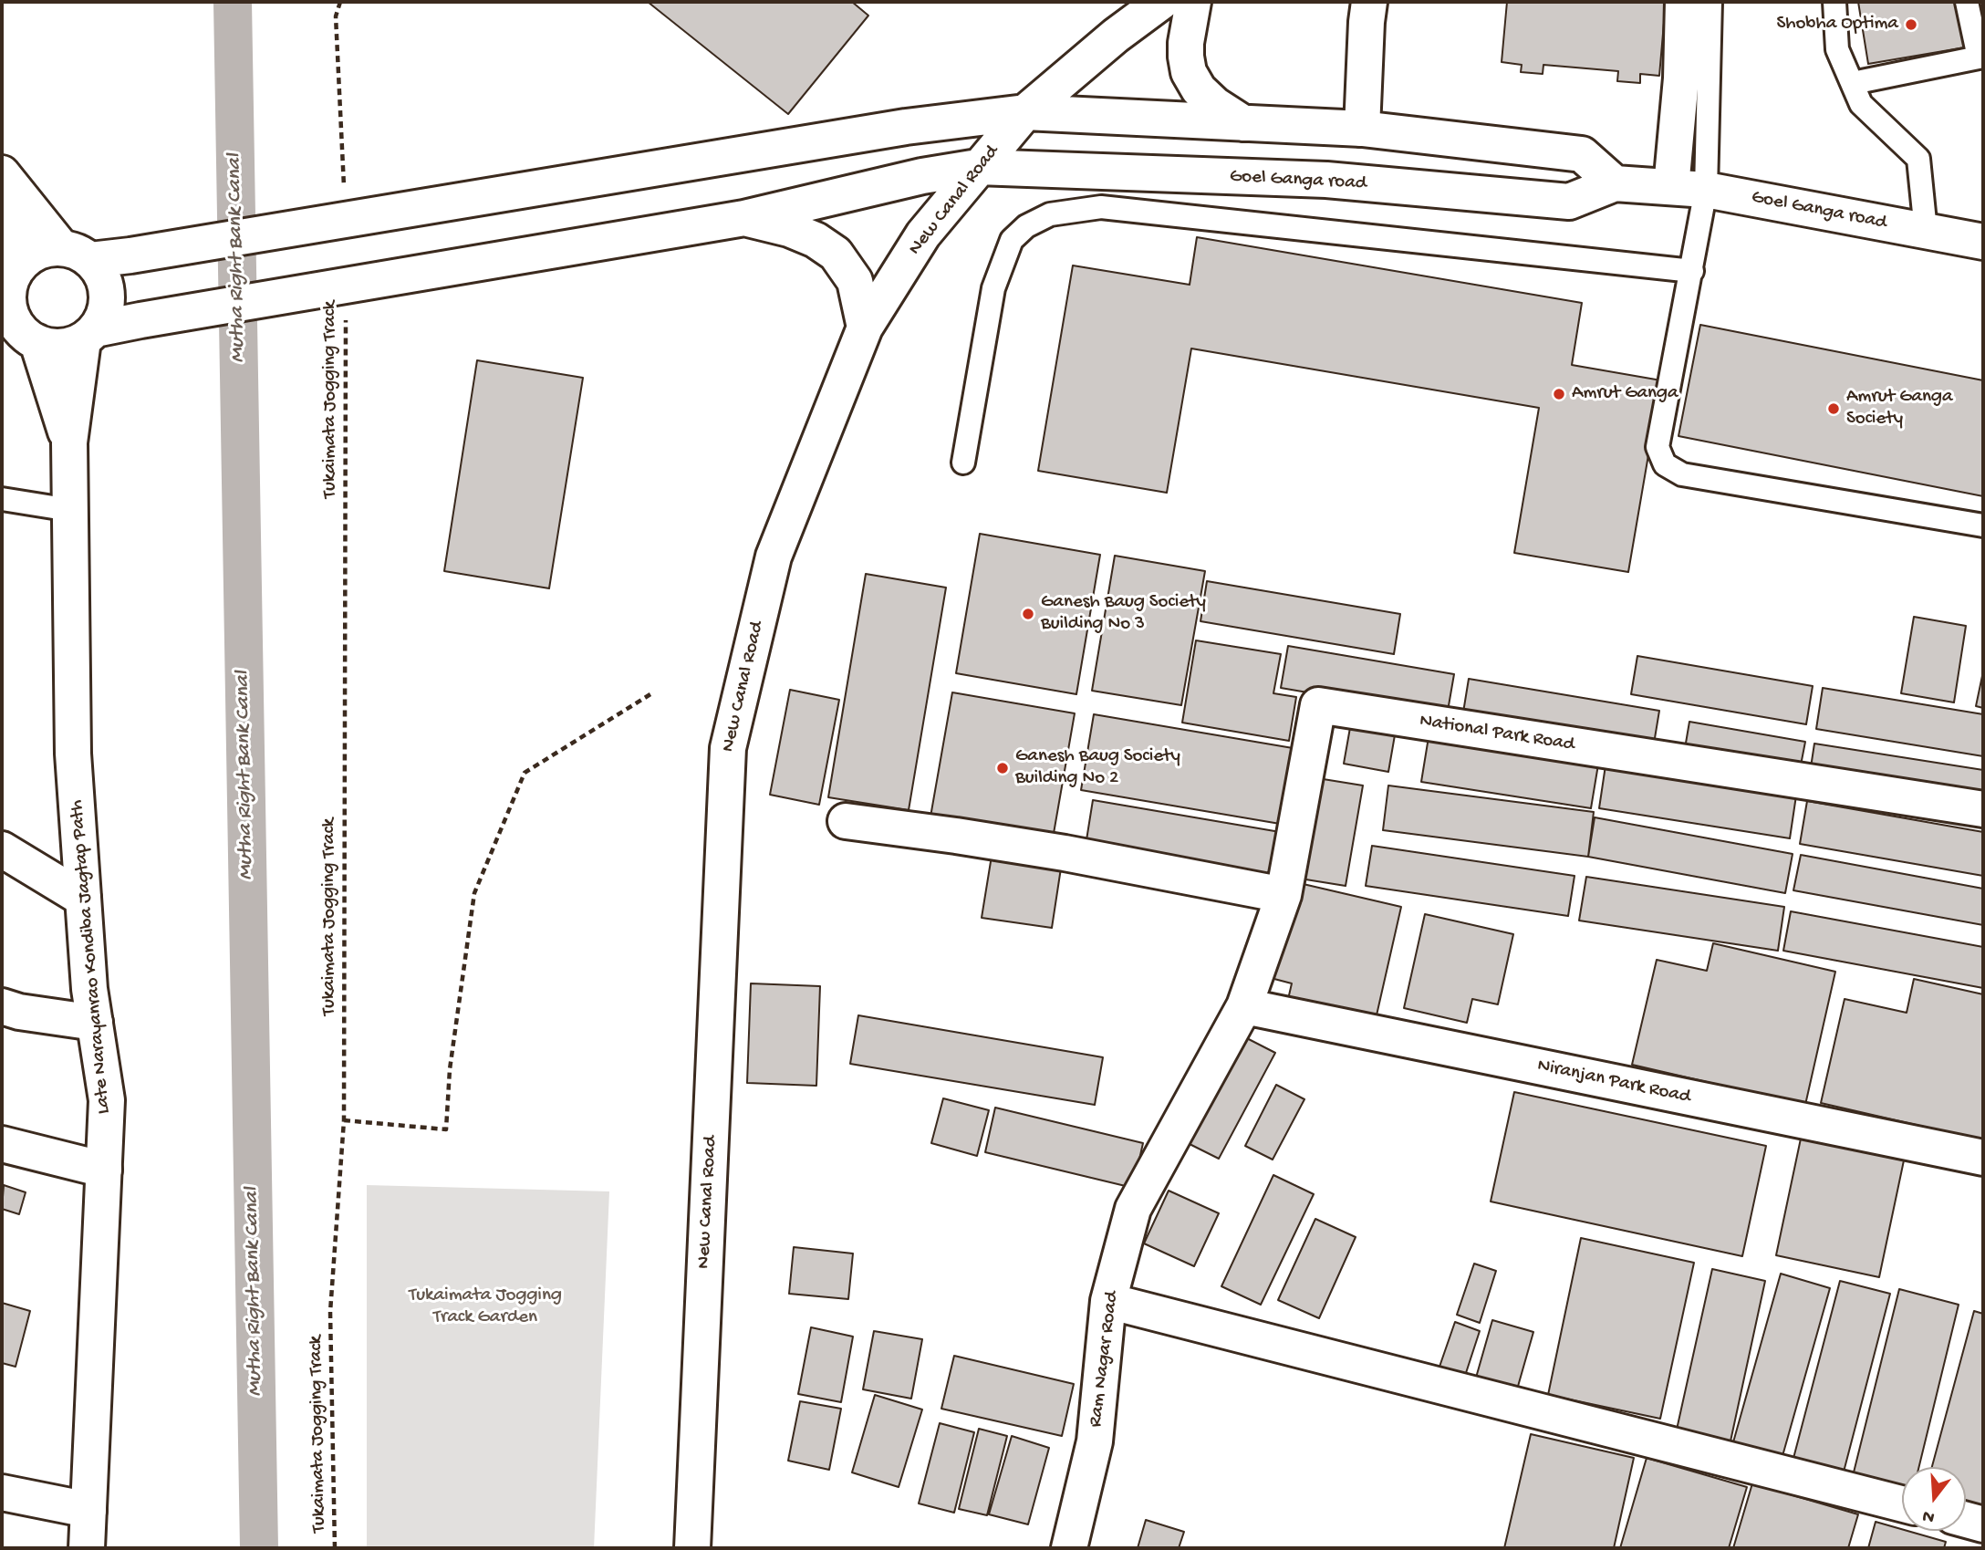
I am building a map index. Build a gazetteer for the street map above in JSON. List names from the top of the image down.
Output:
{
  "streets": {
    "street": [
      "Goel Ganga road",
      "New Canal Road",
      "National Park Road",
      "Late Narayanrao Kondiba Jagtap Path",
      "Niranjan Park Road",
      "Ram Nagar Road"
    ],
    "path": ["Tukaimata Jogging Track"]
  },
  "crossings": [
    ["Goel Ganga road", "New Canal Road"],
    ["Goel Ganga road", "Tukaimata Jogging Track"],
    ["National Park Road", "Niranjan Park Road"],
    ["National Park Road", "Ram Nagar Road"],
    ["Niranjan Park Road", "Ram Nagar Road"]
  ],
  "water": ["Mutha Right Bank Canal"],
  "parks": ["Tukaimata Jogging Track Garden"],
  "places": [
    "Shobha Optima",
    "Amrut Ganga",
    "Amrut Ganga Society",
    "Ganesh Baug Society Building No 3",
    "Ganesh Baug Society Building No 2"
  ],
  "north": "bottom"
}
